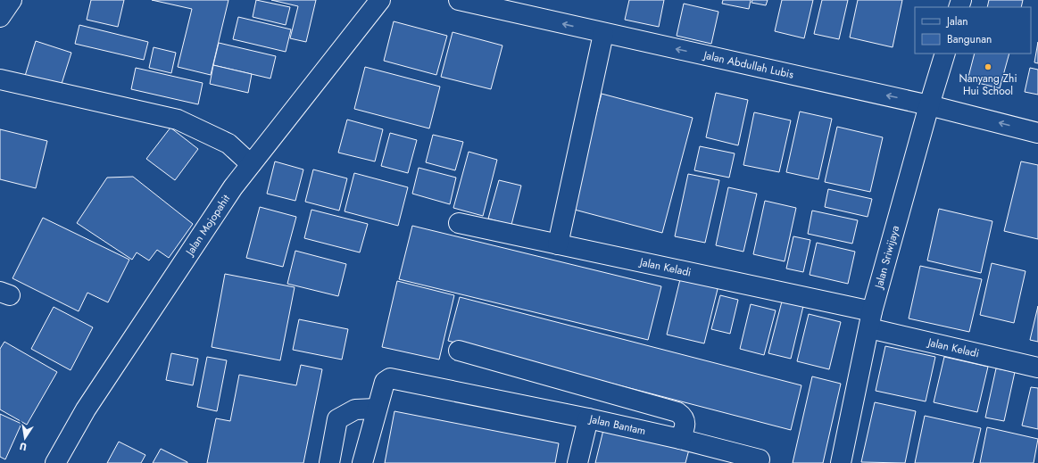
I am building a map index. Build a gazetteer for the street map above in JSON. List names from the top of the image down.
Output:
{
  "streets": {
    "street": [
      "Jalan Abdullah Lubis",
      "Jalan Mojopahit",
      "Jalan Sriwijaya",
      "Jalan Keladi",
      "Jalan Bantam"
    ]
  },
  "crossings": [
    ["Jalan Abdullah Lubis", "Jalan Sriwijaya"],
    ["Jalan Sriwijaya", "Jalan Keladi"]
  ],
  "one_way": ["Jalan Abdullah Lubis"],
  "places": ["Nanyang Zhi Hui School"],
  "legend": ["Jalan", "Bangunan"],
  "north": "bottom"
}
